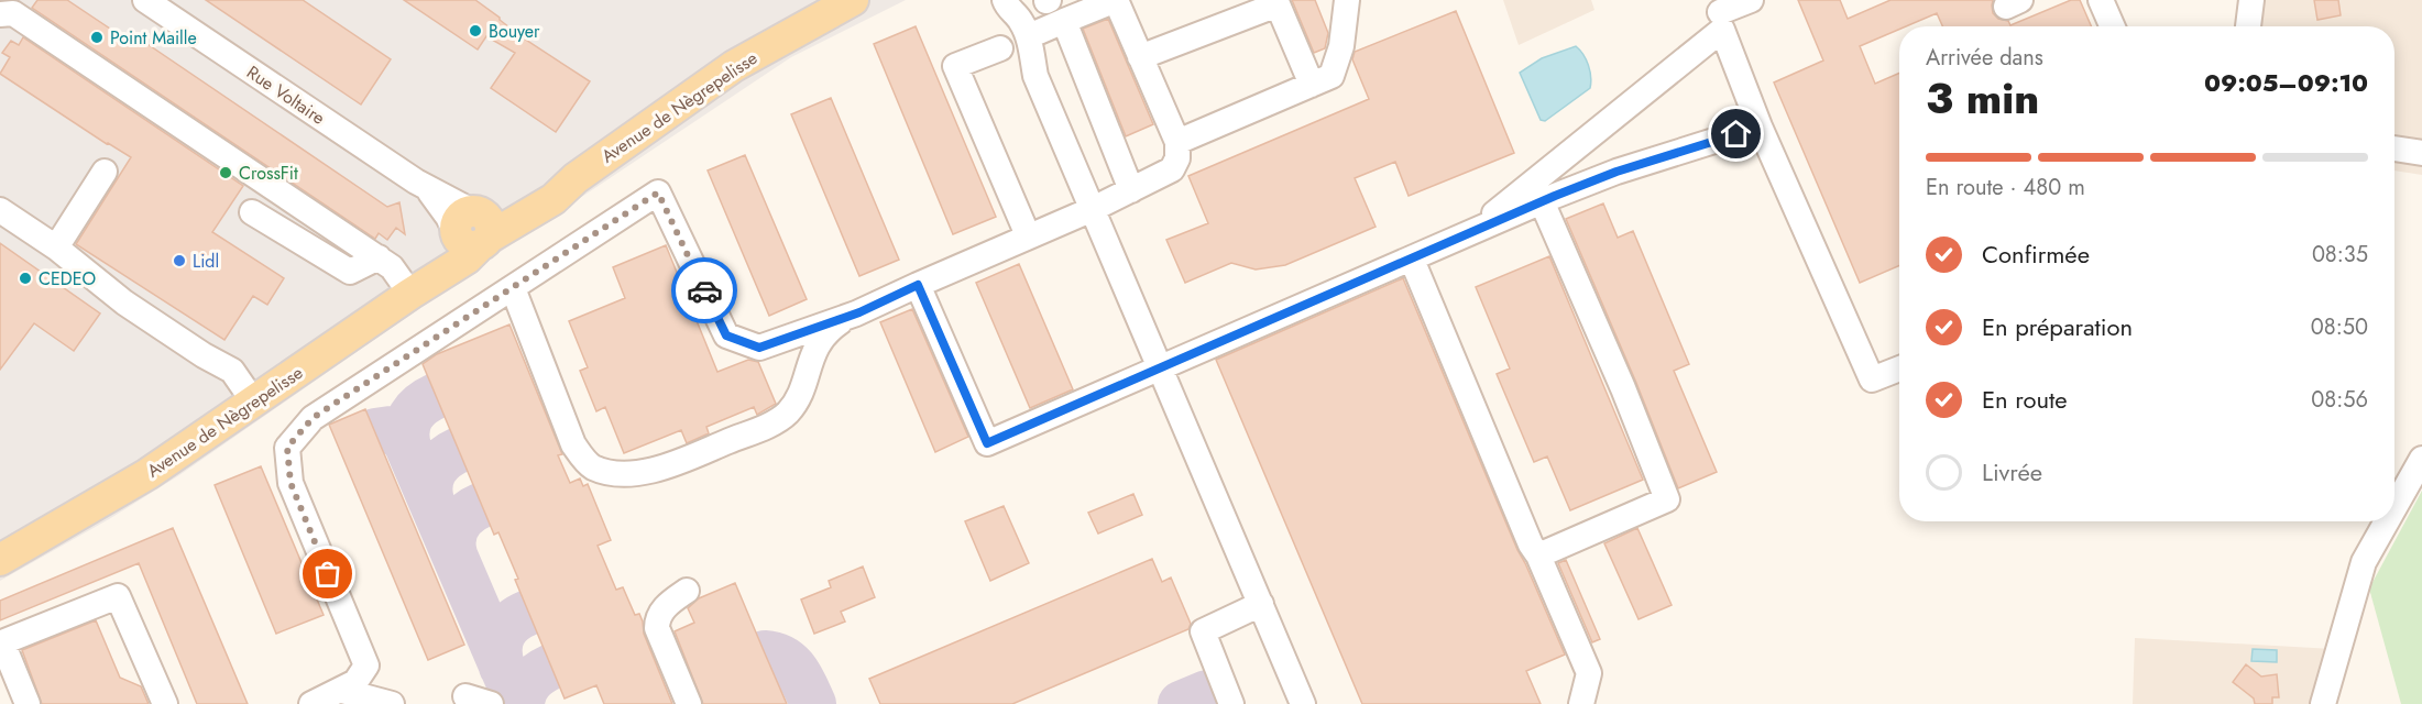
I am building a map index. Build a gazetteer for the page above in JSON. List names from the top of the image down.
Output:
{
  "streets": {
    "main road": ["Avenue de Nègrepelisse"],
    "street": ["Rue Voltaire"]
  },
  "crossings": [
    ["Rue Voltaire", "Avenue de Nègrepelisse"]
  ],
  "places": [
    "Bouyer",
    "Point Maille",
    "CrossFit",
    "Lidl",
    "CEDEO"
  ],
  "page": {
    "heading": ["3 min", "Arrivée dans", "09:05–09:10"],
    "bar": "En route · 480 m",
    "list": [
      ["Confirmée", "08:35"],
      ["En préparation", "08:50"],
      ["En route", "08:56"],
      "Livrée"
    ]
  }
}
